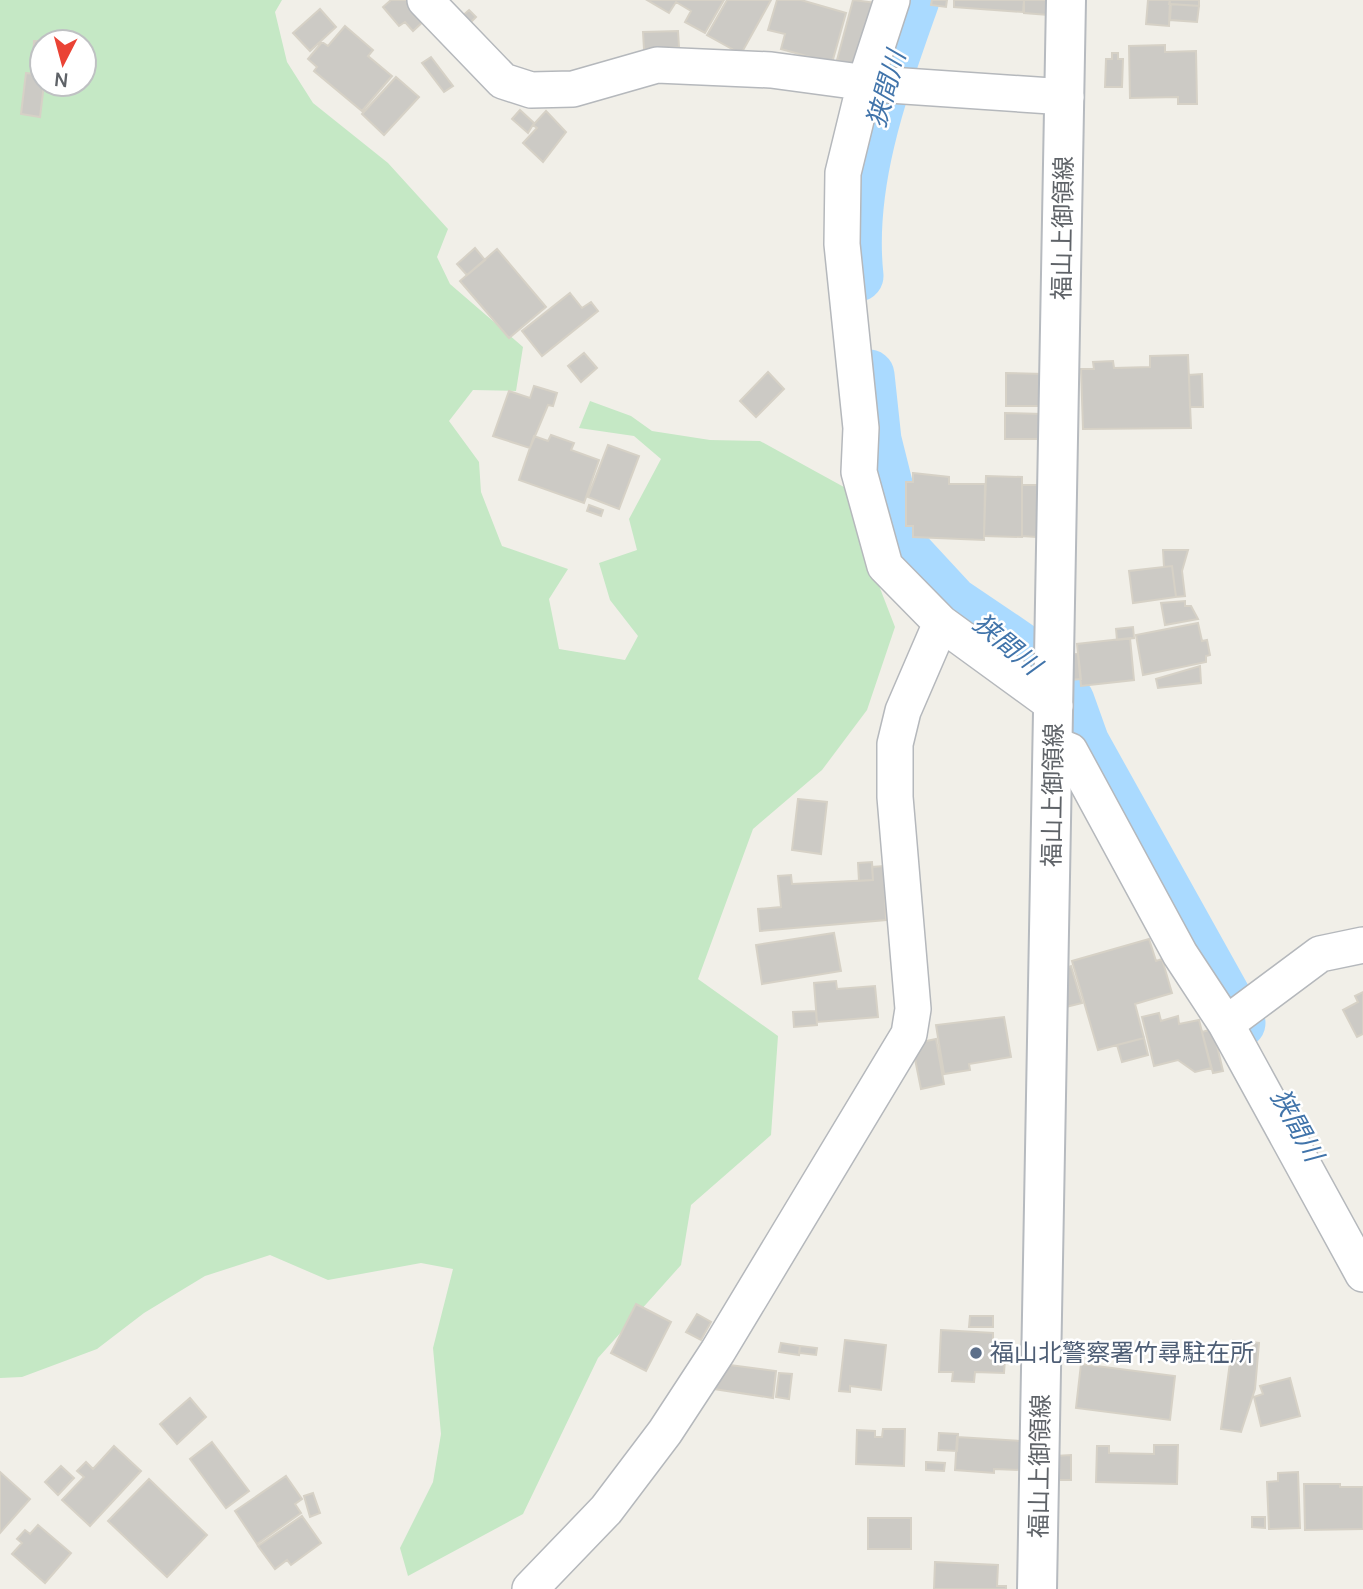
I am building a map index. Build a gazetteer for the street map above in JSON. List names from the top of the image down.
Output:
{
  "streets": {
    "main road": ["福山上御領線"]
  },
  "water": ["狭間川"],
  "places": ["福山北警察署竹尋駐在所"],
  "north": "bottom"
}
